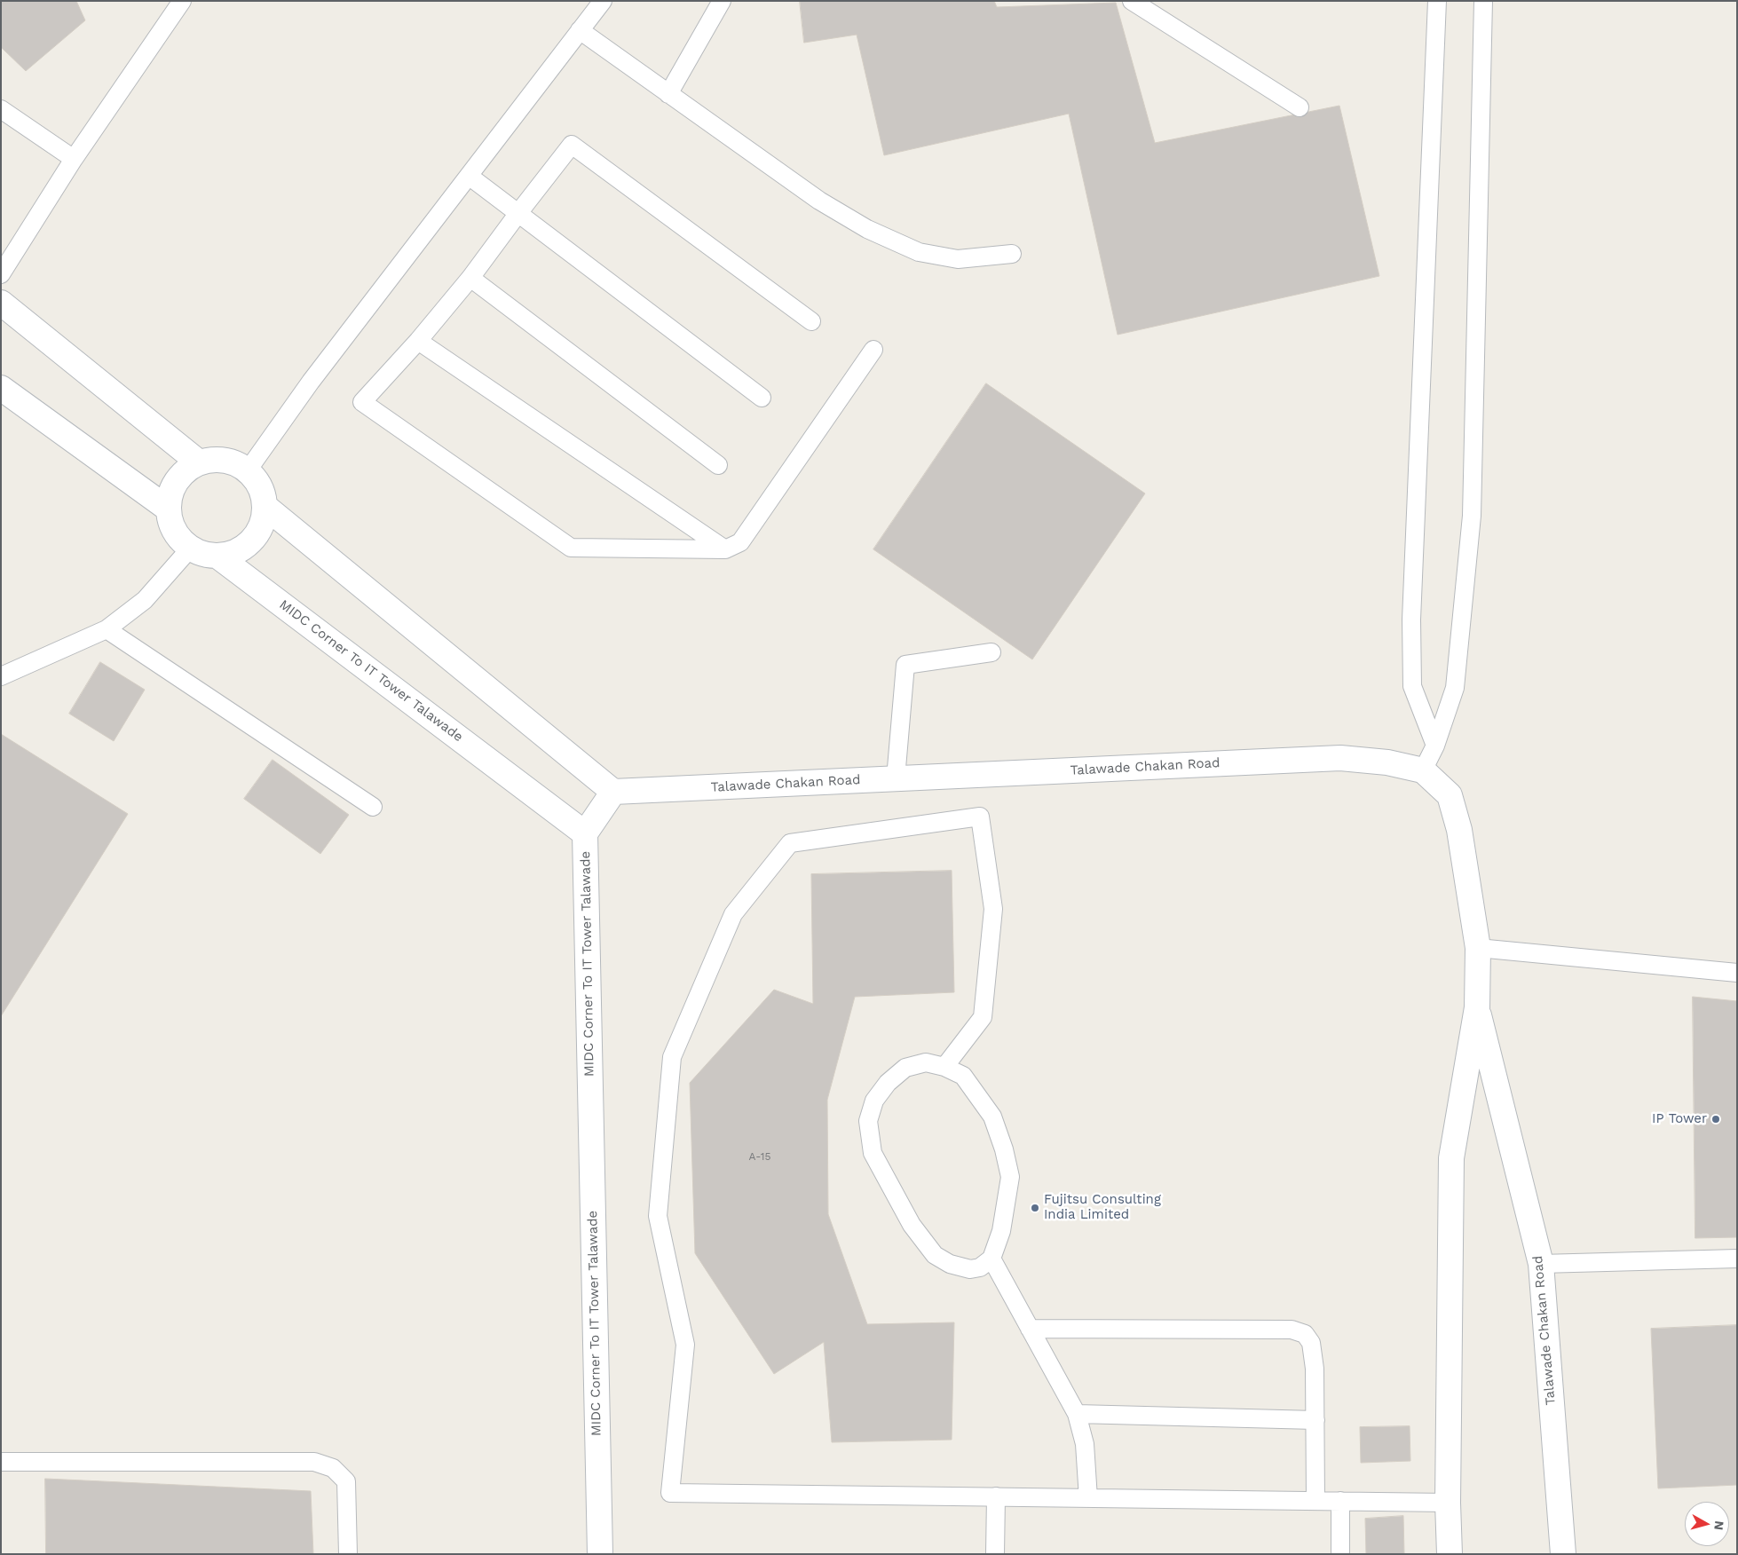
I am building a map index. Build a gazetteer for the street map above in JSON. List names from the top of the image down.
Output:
{
  "streets": {
    "main road": ["MIDC Corner To IT Tower Talawade", "Talawade Chakan Road"]
  },
  "places": ["IP Tower", "Fujitsu Consulting India Limited"],
  "house_numbers": ["A-15"],
  "north": "right"
}
